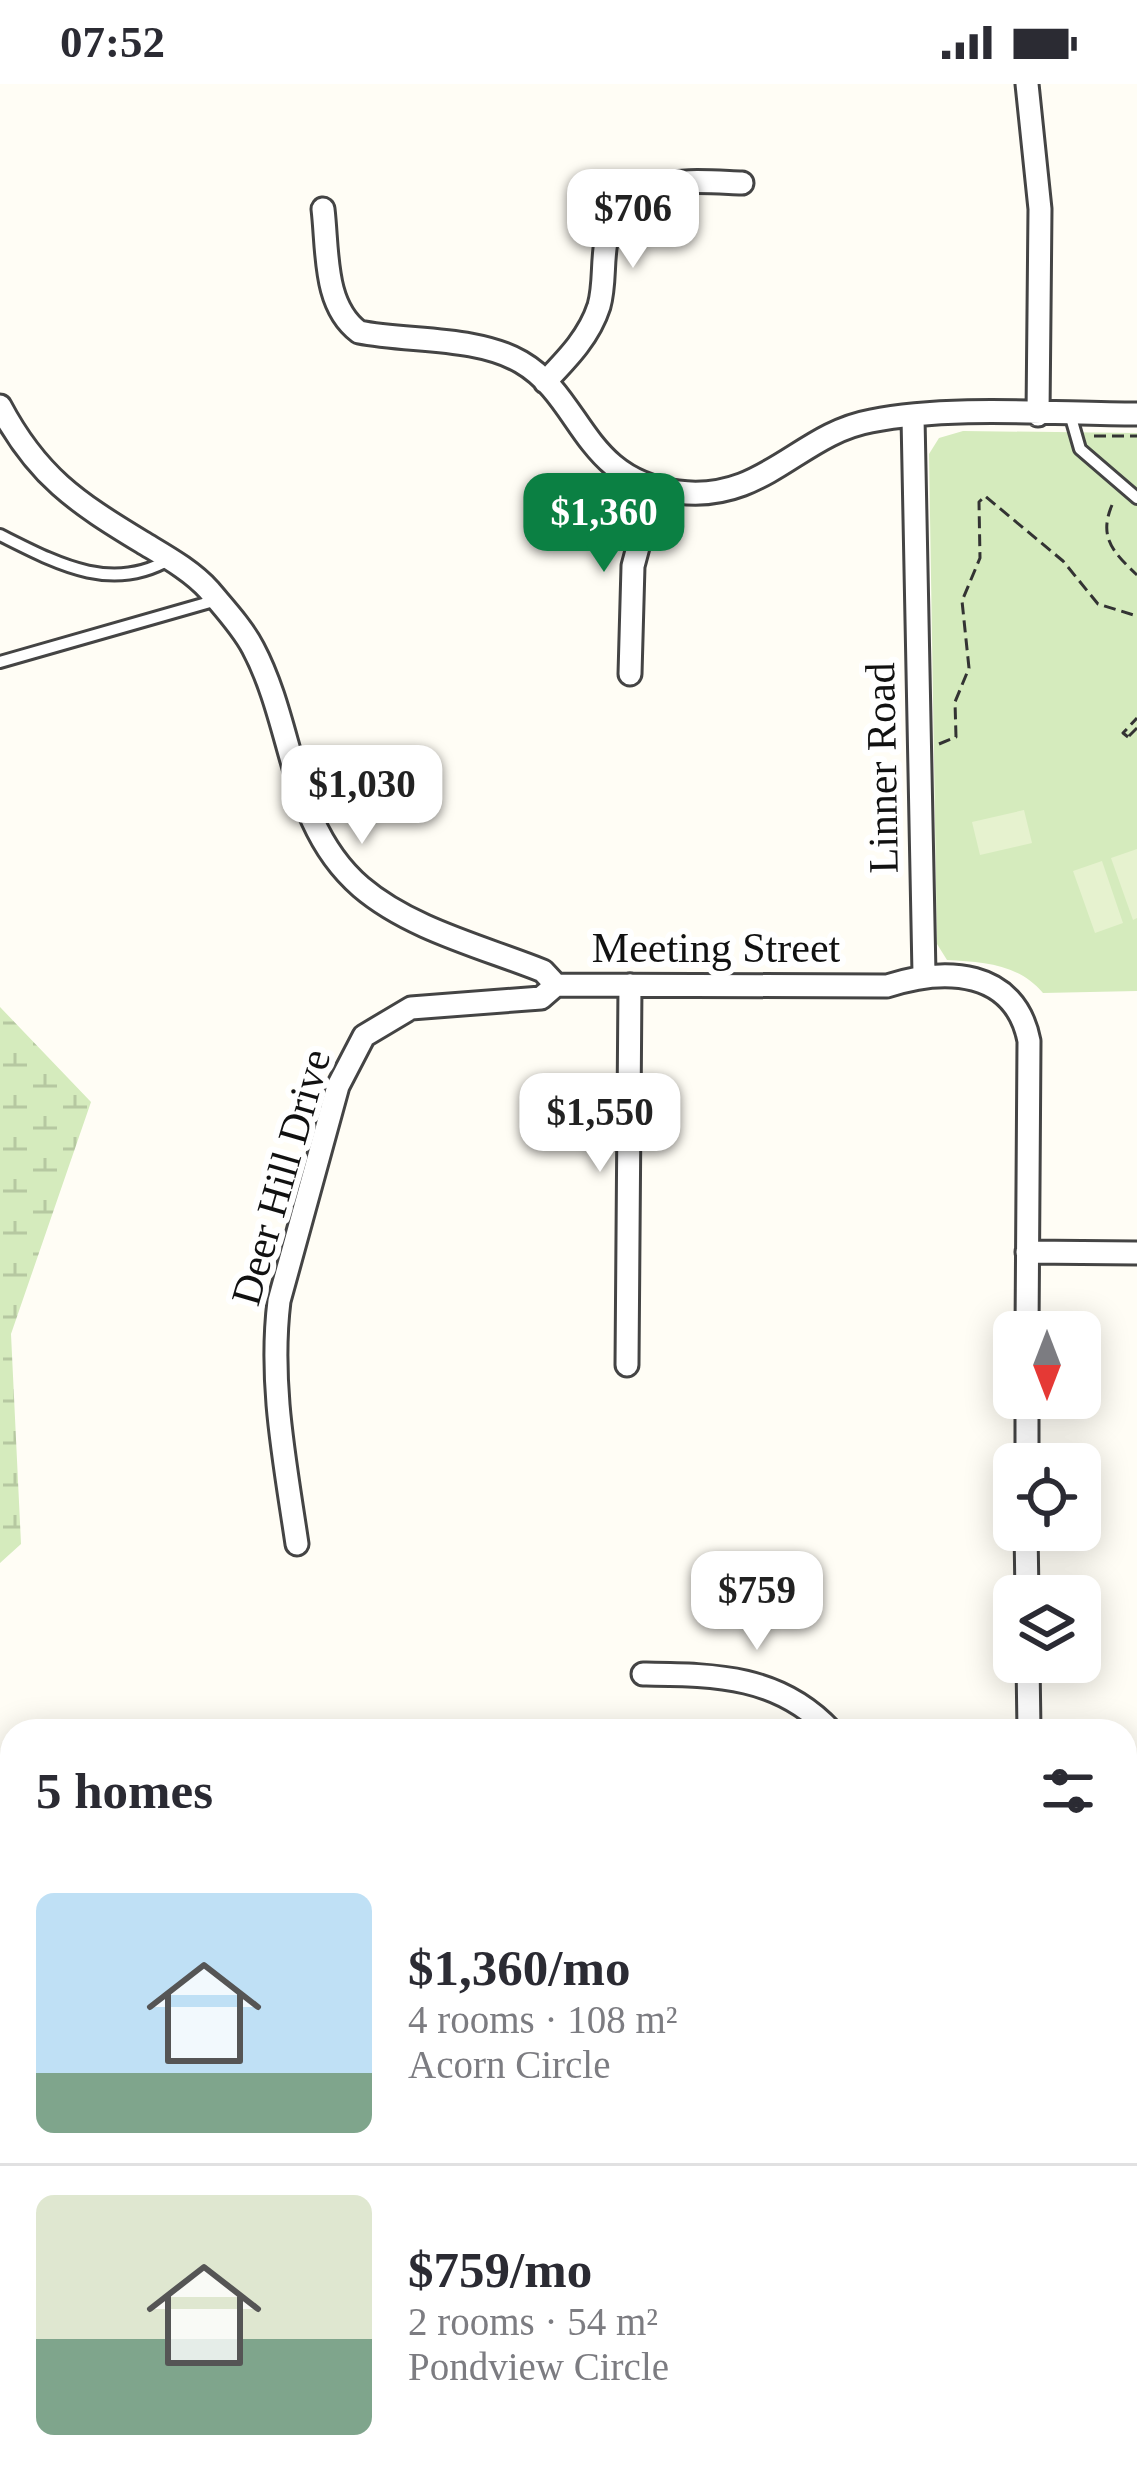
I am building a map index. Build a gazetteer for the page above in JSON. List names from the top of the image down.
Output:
{
  "streets": {
    "street": ["Linner Road", "Meeting Street", "Deer Hill Drive"]
  },
  "crossings": [
    ["Linner Road", "Meeting Street"],
    ["Meeting Street", "Deer Hill Drive"]
  ],
  "north": "bottom",
  "page": {
    "status": "07:52",
    "price": [
      "$706",
      "$1,360",
      "$1,030",
      "$1,550",
      "$759"
    ],
    "heading": "5 homes",
    "list": [
      {
        "name": "$1,360/mo",
        "note": "4 rooms · 108 m² · Acorn Circle"
      },
      {
        "name": "$759/mo",
        "note": "2 rooms · 54 m² · Pondview Circle"
      }
    ]
  }
}
